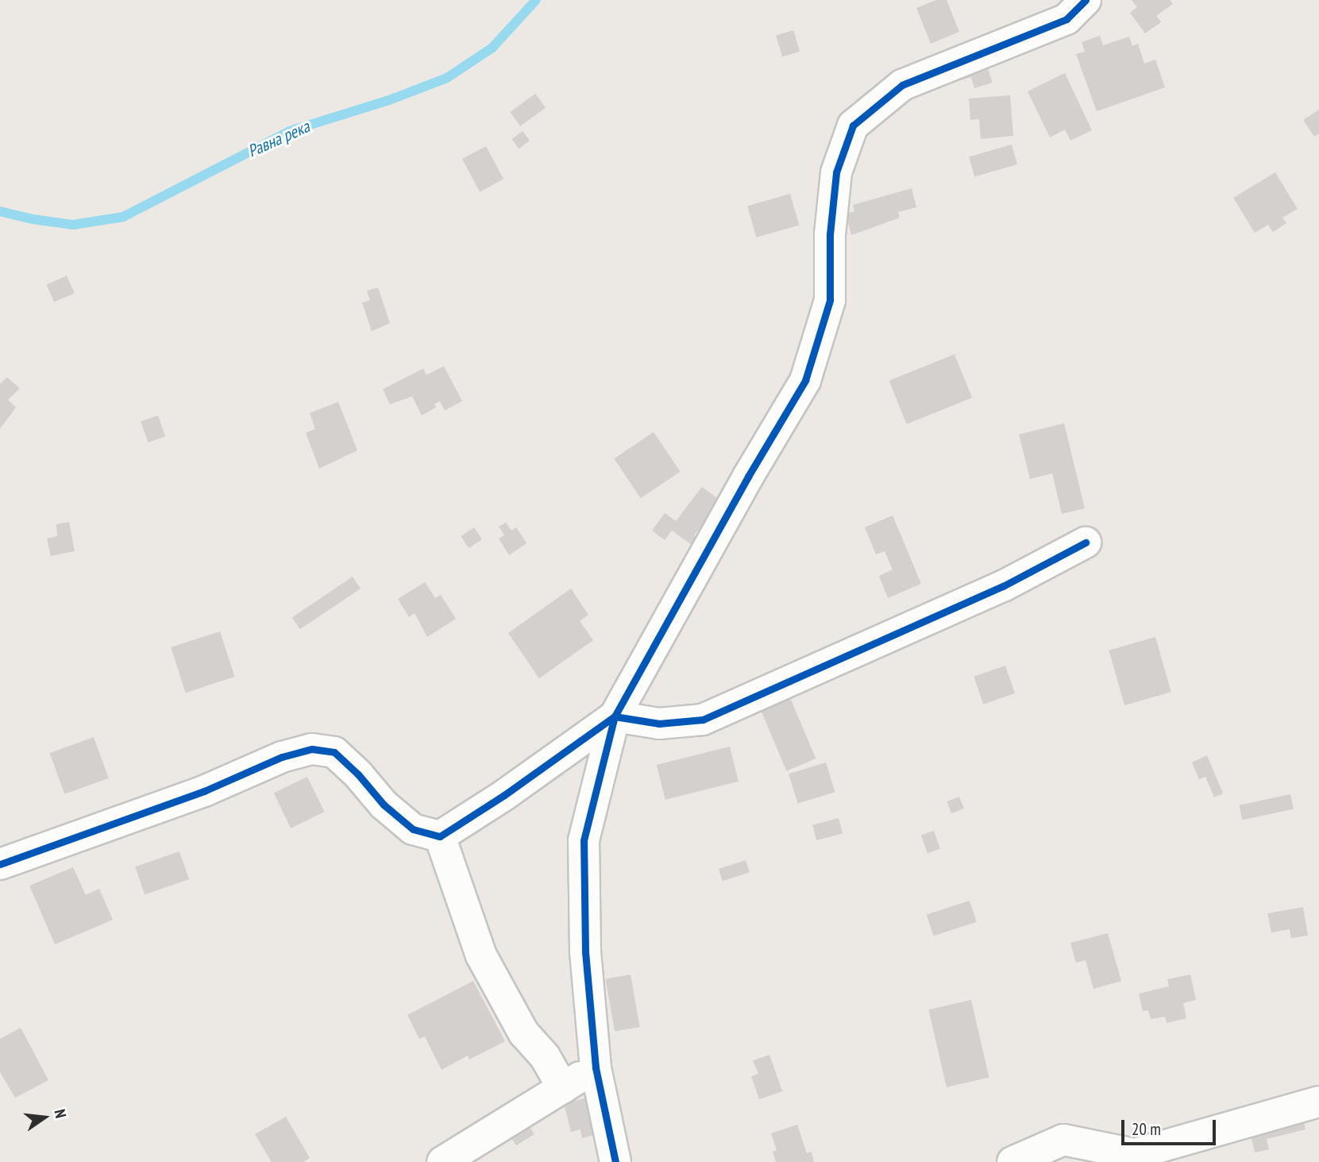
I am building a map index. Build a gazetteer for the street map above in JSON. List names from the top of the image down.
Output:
{
  "water": ["Равна река"],
  "scale_bar": "20 m",
  "north": "right"
}
